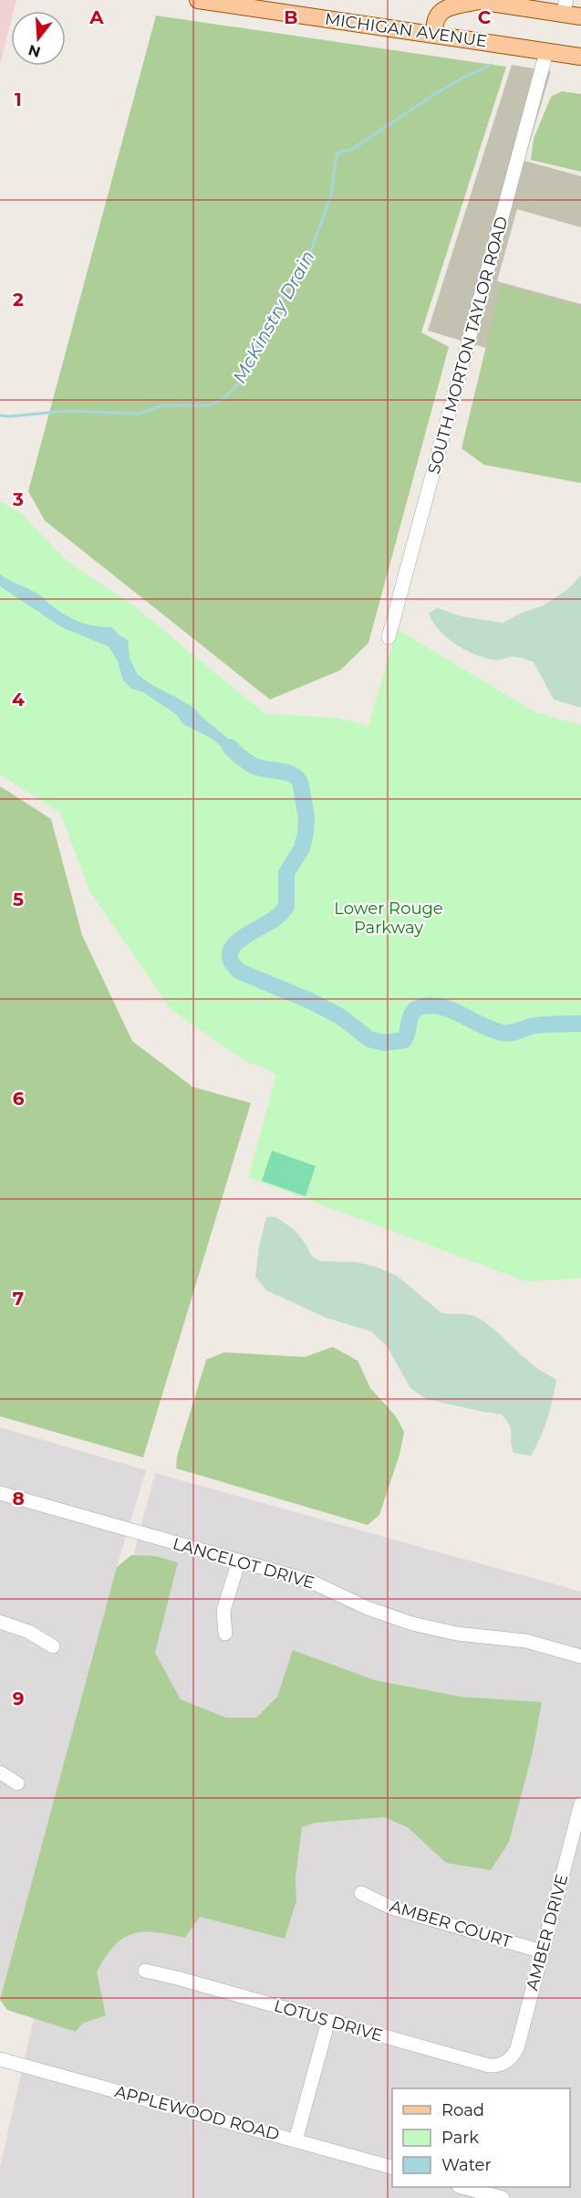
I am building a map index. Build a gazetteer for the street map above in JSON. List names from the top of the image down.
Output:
{
  "streets": {
    "main road": ["MICHIGAN AVENUE"],
    "street": [
      "SOUTH MORTON TAYLOR ROAD",
      "LANCELOT DRIVE",
      "AMBER COURT",
      "AMBER DRIVE",
      "LOTUS DRIVE",
      "APPLEWOOD ROAD"
    ]
  },
  "crossings": [
    ["MICHIGAN AVENUE", "SOUTH MORTON TAYLOR ROAD"],
    ["AMBER COURT", "AMBER DRIVE"],
    ["AMBER DRIVE", "LOTUS DRIVE"]
  ],
  "water": ["McKinstry Drain"],
  "parks": ["Lower Rouge Parkway"],
  "legend": ["Road", "Park", "Water"],
  "north": "bottom",
  "grid": {
    "columns": ["A", "B", "C"],
    "rows": [
      "1",
      "2",
      "3",
      "4",
      "5",
      "6",
      "7",
      "8",
      "9"
    ]
  }
}
